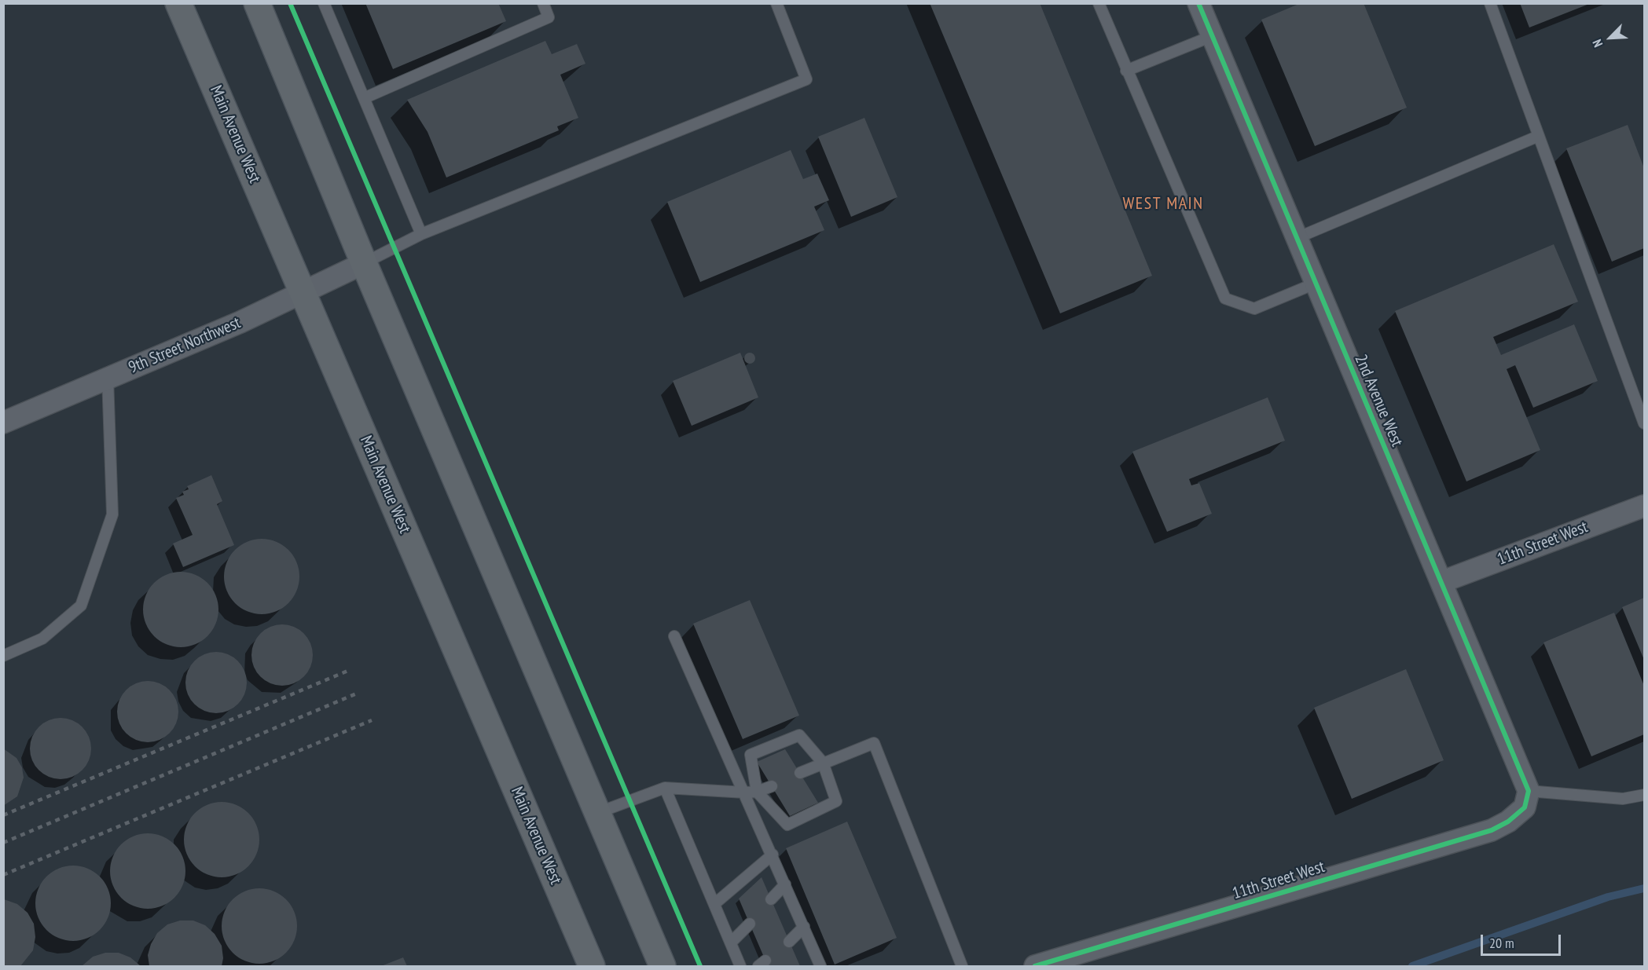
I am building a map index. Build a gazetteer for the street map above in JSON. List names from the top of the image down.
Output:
{
  "streets": {
    "main road": ["Main Avenue West"],
    "street": ["9th Street Northwest", "2nd Avenue West", "11th Street West"]
  },
  "crossings": [
    ["Main Avenue West", "9th Street Northwest"],
    ["2nd Avenue West", "11th Street West"]
  ],
  "districts": ["WEST MAIN"],
  "scale_bar": "20 m",
  "north": "bottom left"
}
